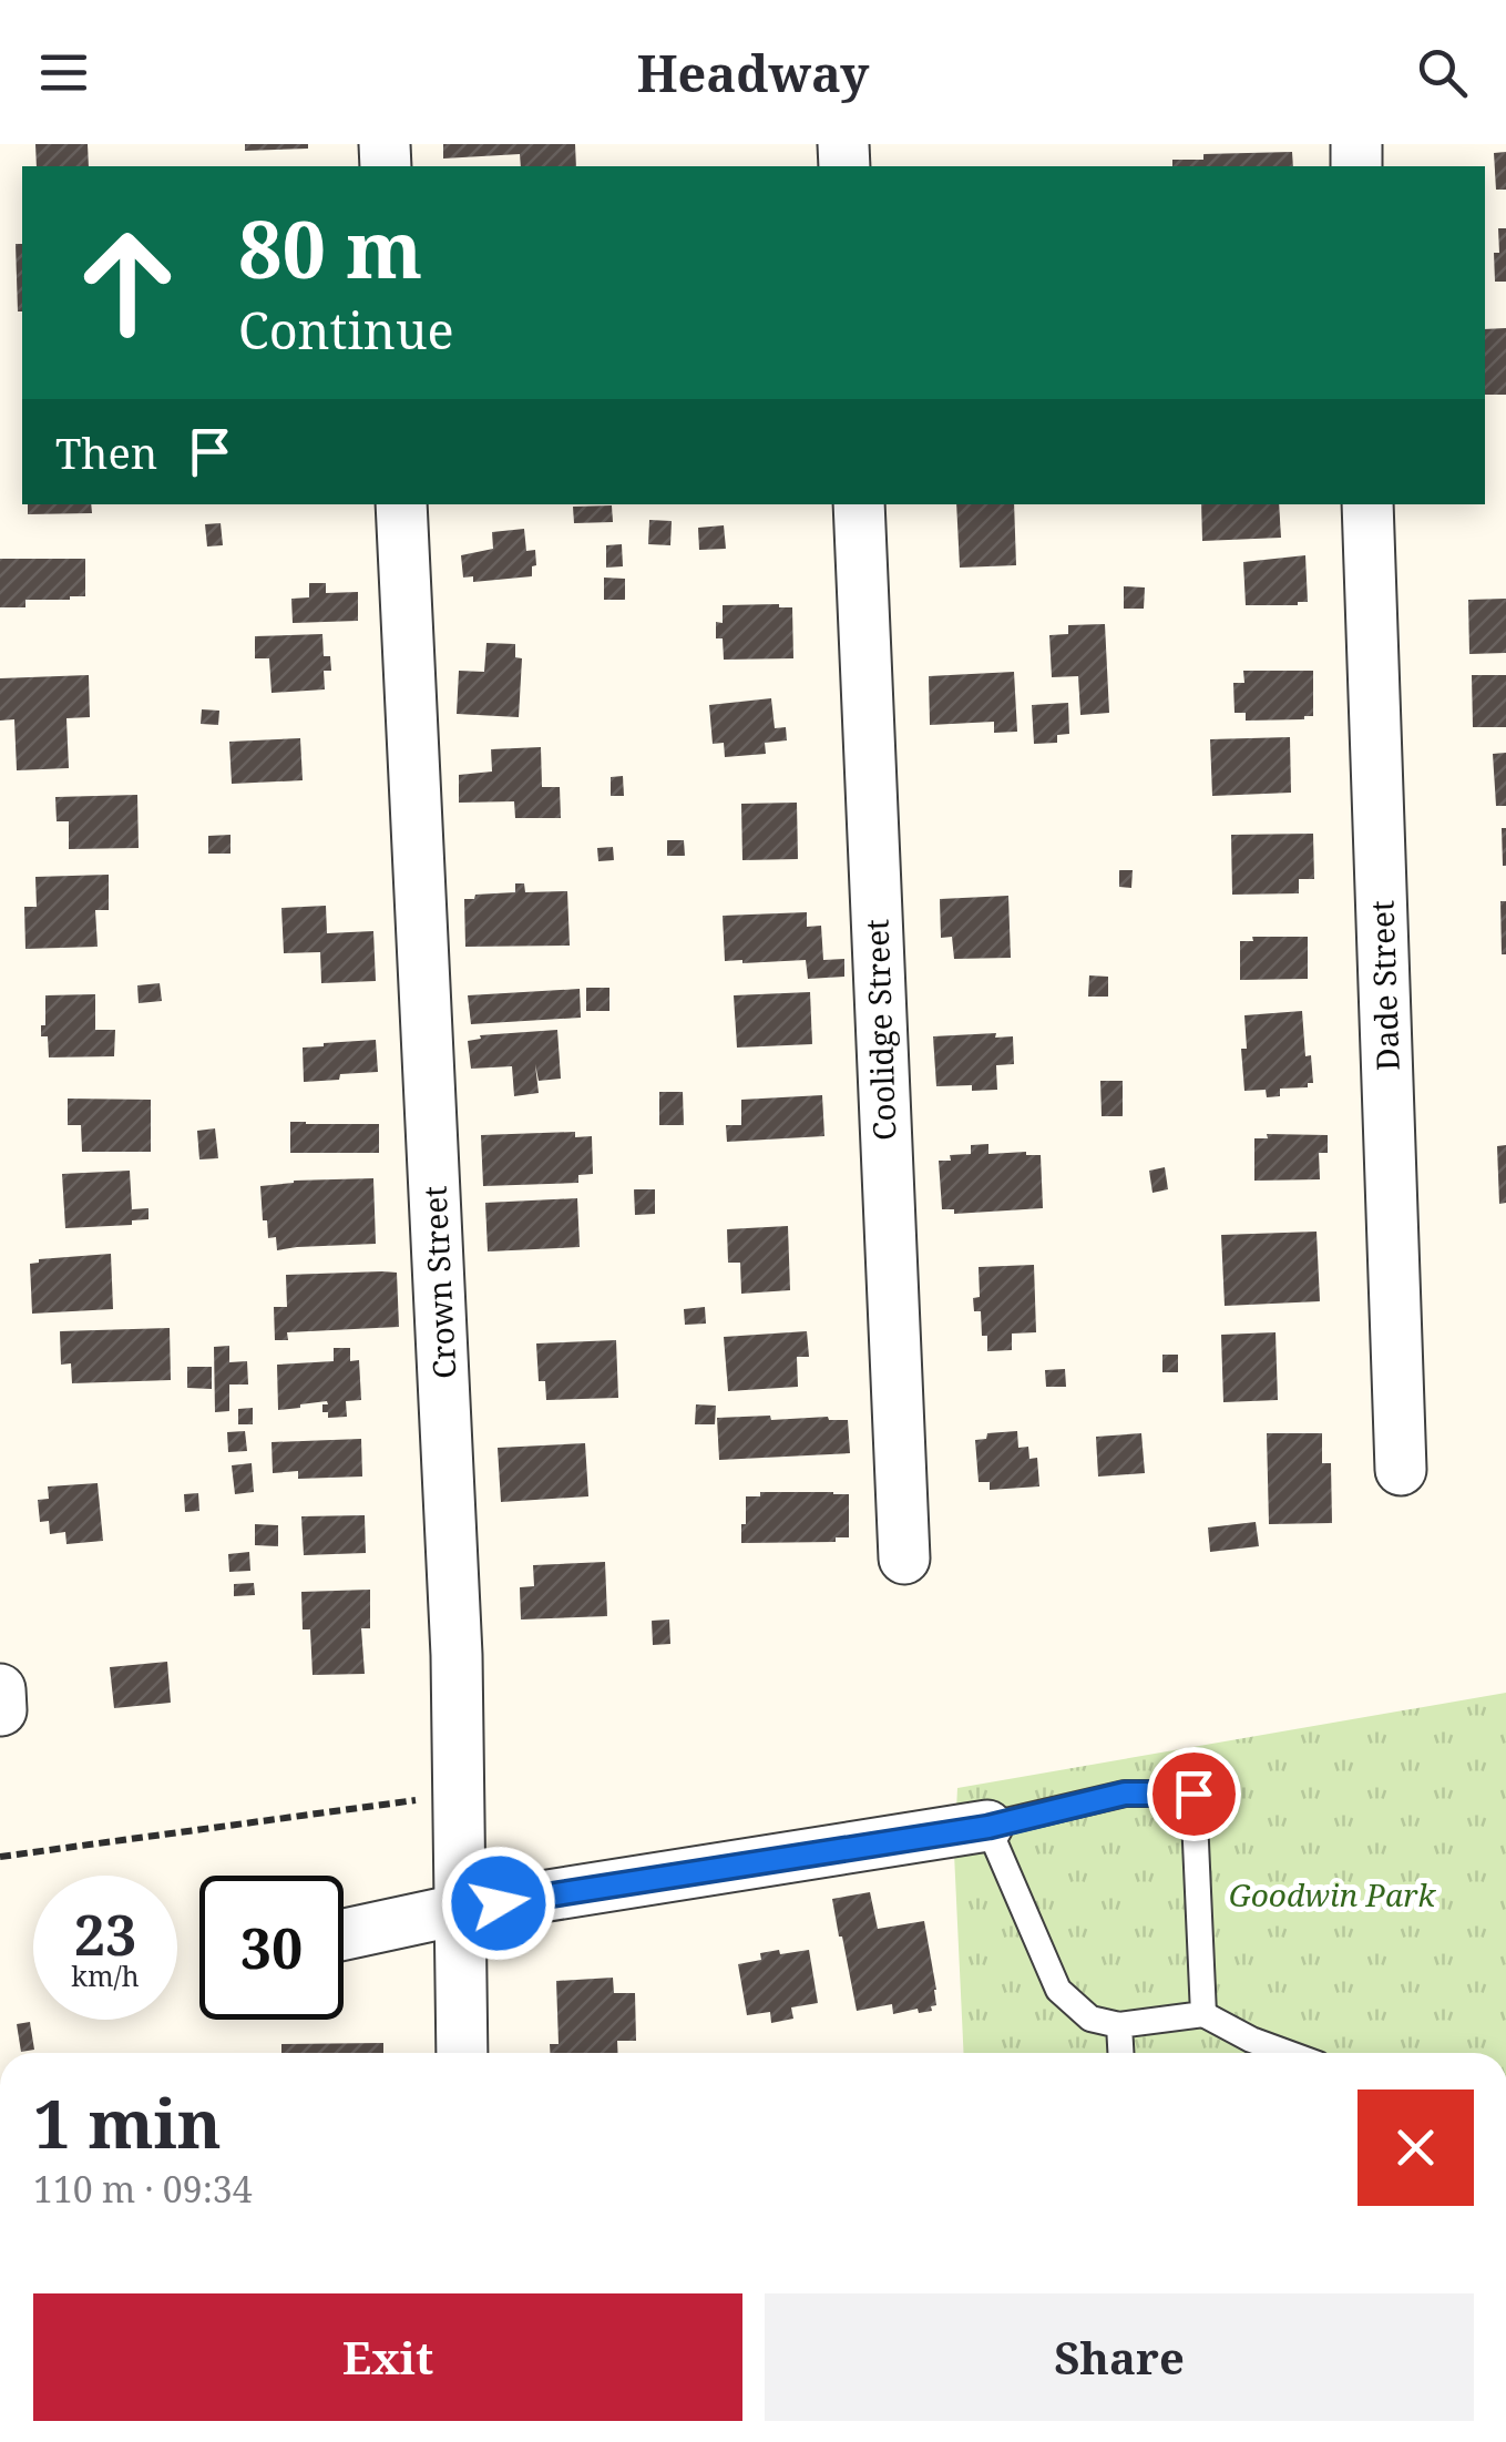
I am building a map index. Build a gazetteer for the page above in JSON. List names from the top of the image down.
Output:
{
  "streets": {
    "street": ["Dade Street", "Coolidge Street", "Crown Street"]
  },
  "parks": ["Goodwin Park"],
  "page": {
    "header": "Headway",
    "turn": ["80 m", "Continue"],
    "then": "Then",
    "speed": "23 km/h",
    "limit": "30",
    "heading": ["1 min", "110 m · 09:34"],
    "buttons": ["Exit", "Share"]
  }
}
